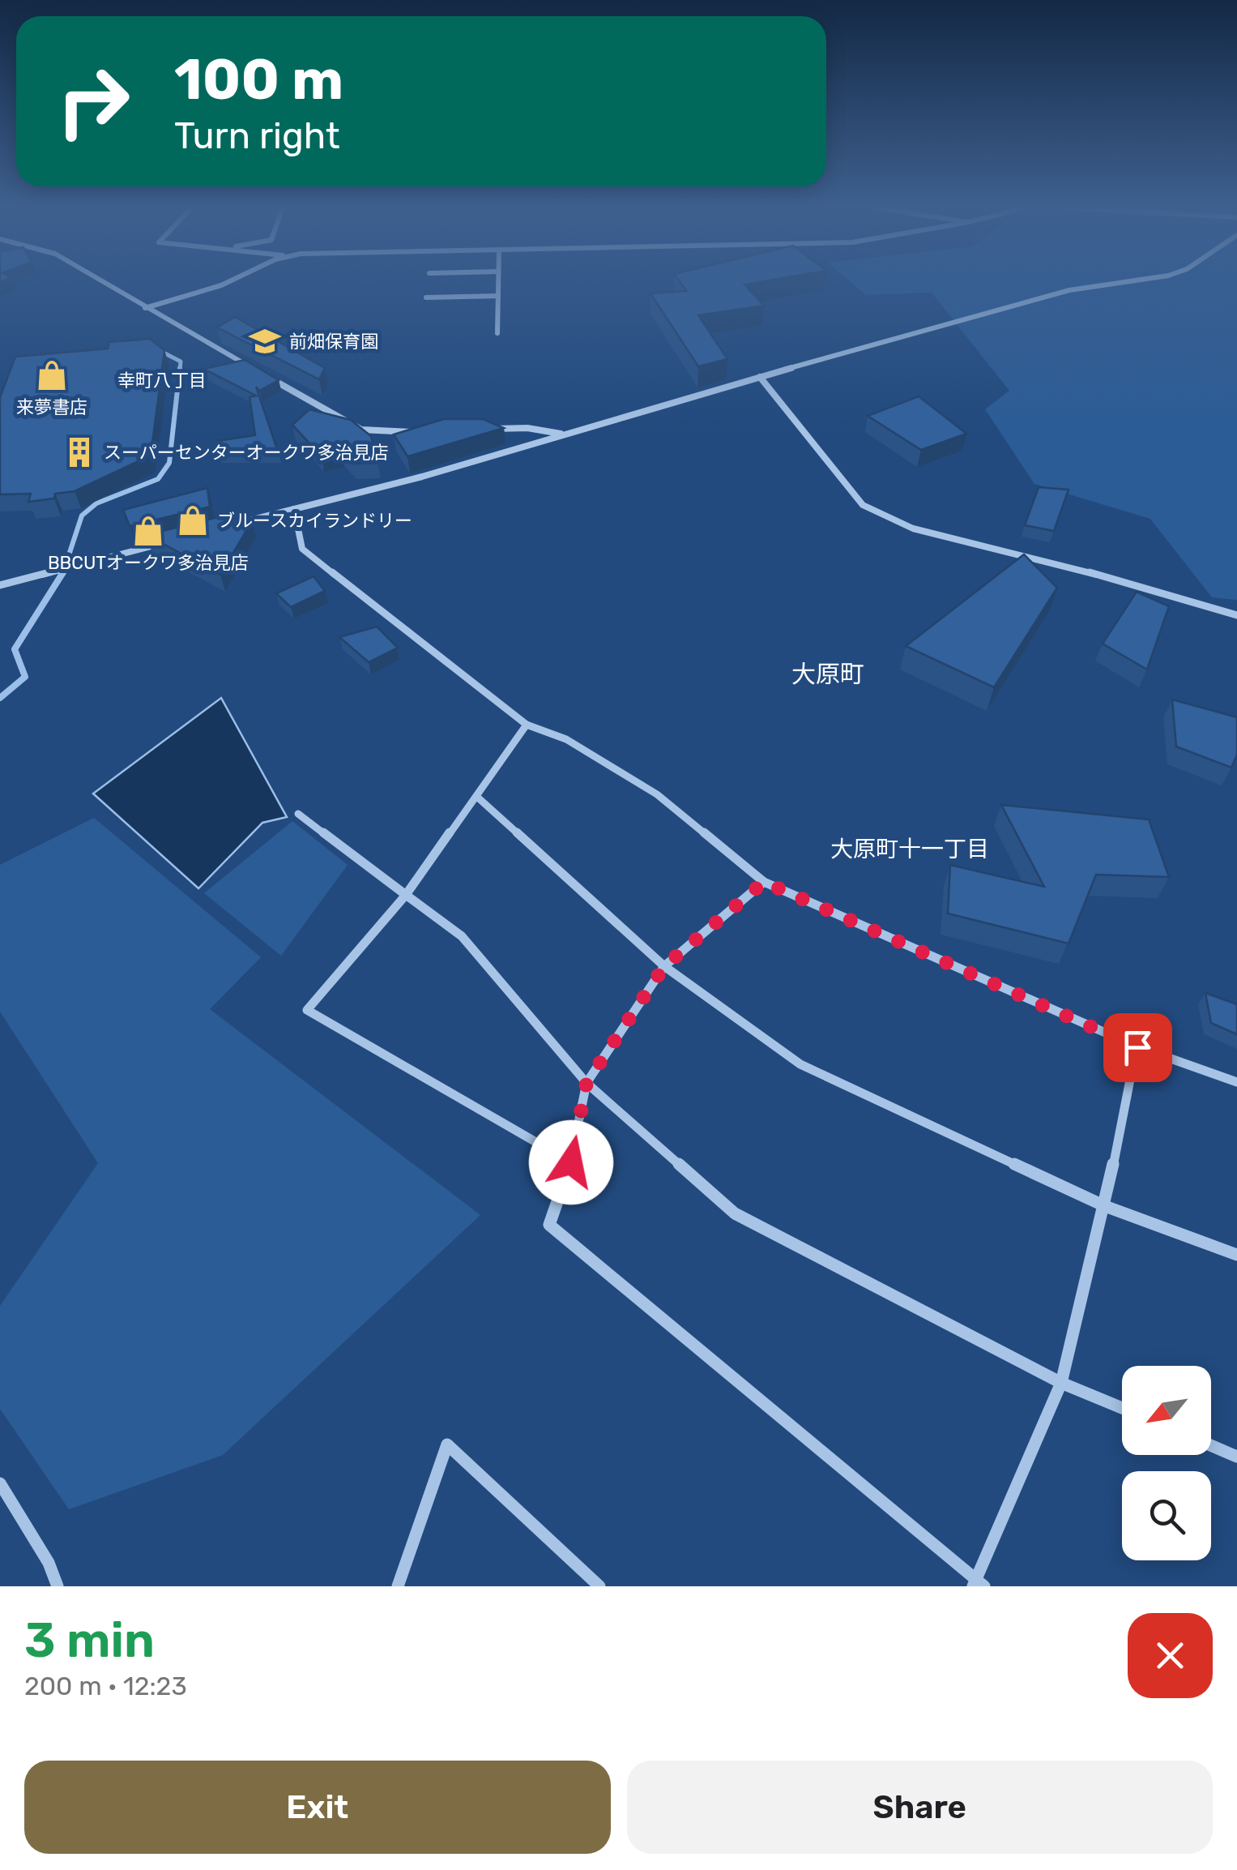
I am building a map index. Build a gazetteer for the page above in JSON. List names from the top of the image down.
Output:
{
  "districts": ["幸町八丁目", "大原町", "大原町十一丁目"],
  "places": {
    "school or university": ["前畑保育園"],
    "shop": ["来夢書店", "ブルースカイランドリー", "BBCUTオークワ多治見店"],
    "building": ["スーパーセンターオークワ多治見店"]
  },
  "north": "bottom left",
  "page": {
    "turn": ["100 m", "Turn right"],
    "heading": ["3 min", "200 m · 12:23"],
    "buttons": ["Exit", "Share"]
  }
}
